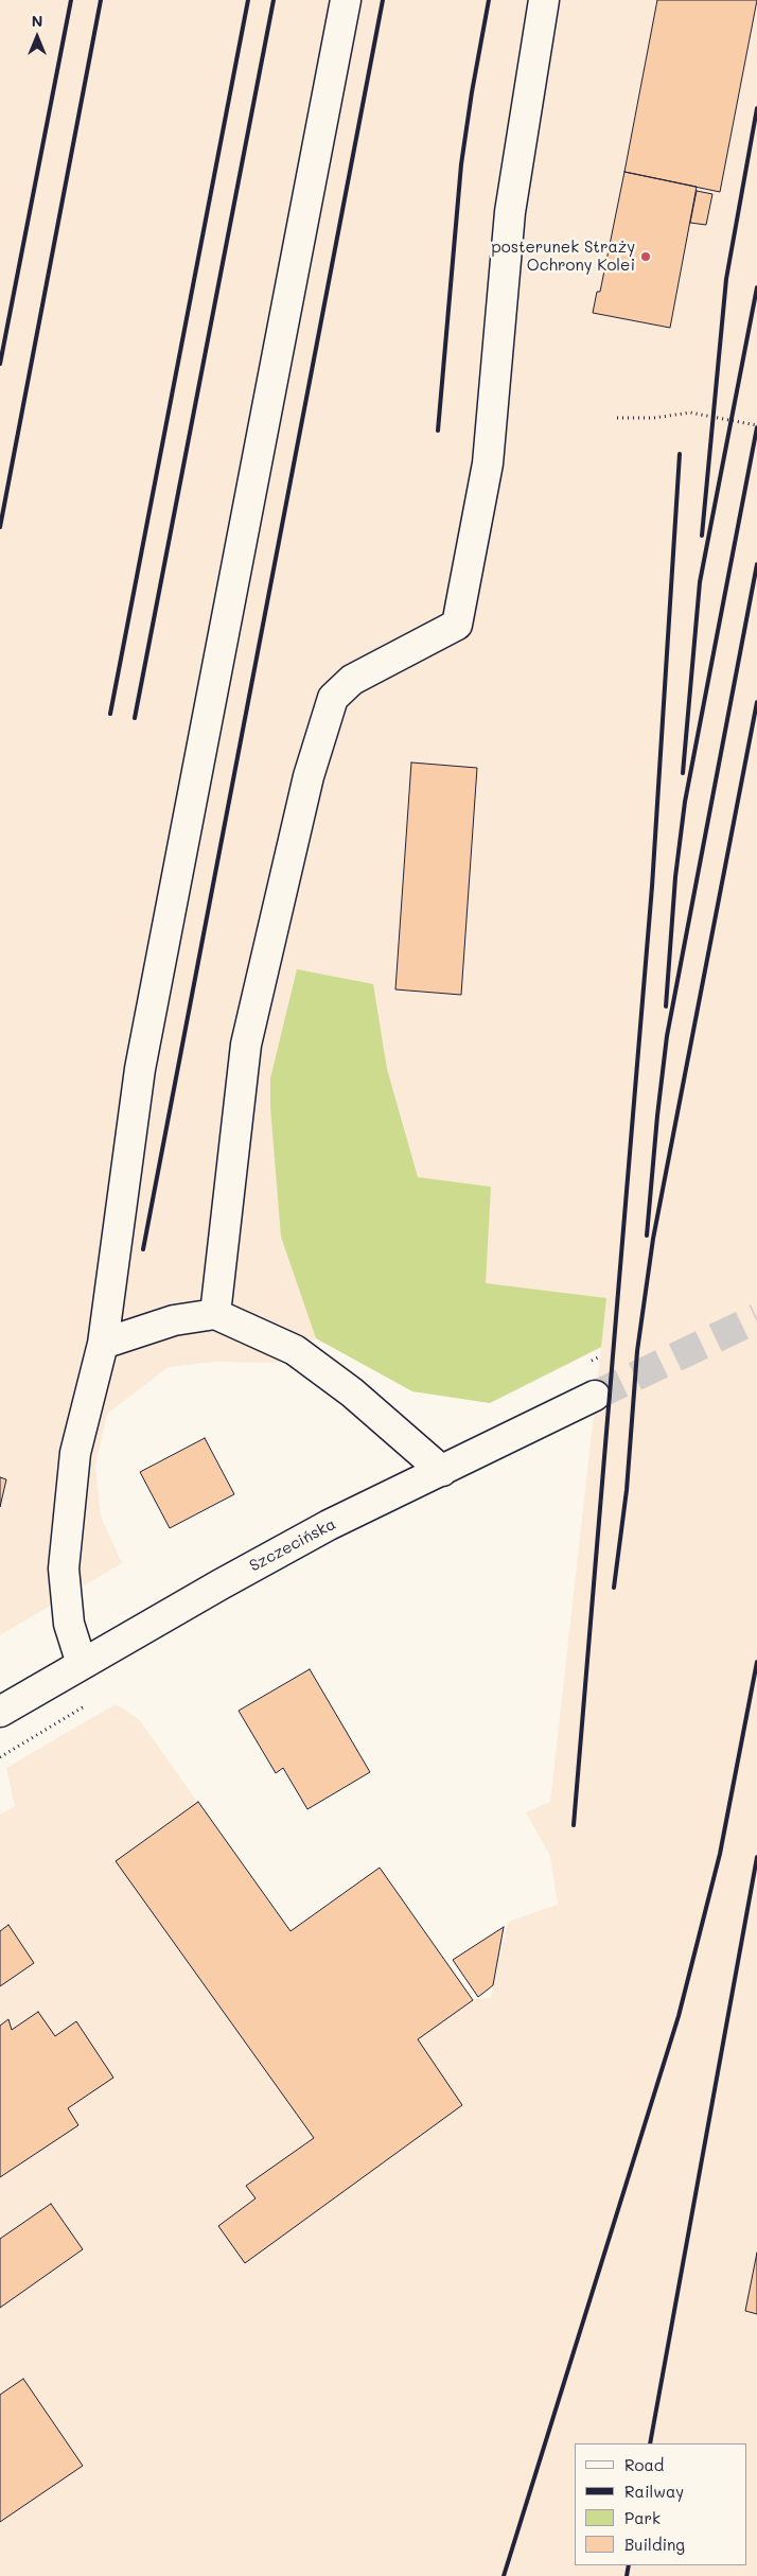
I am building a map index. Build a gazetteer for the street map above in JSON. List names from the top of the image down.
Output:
{
  "streets": {
    "street": ["Szczecińska"]
  },
  "places": ["posterunek Straży Ochrony Kolei"],
  "legend": [
    "Road",
    "Railway",
    "Park",
    "Building"
  ],
  "north": "top"
}
